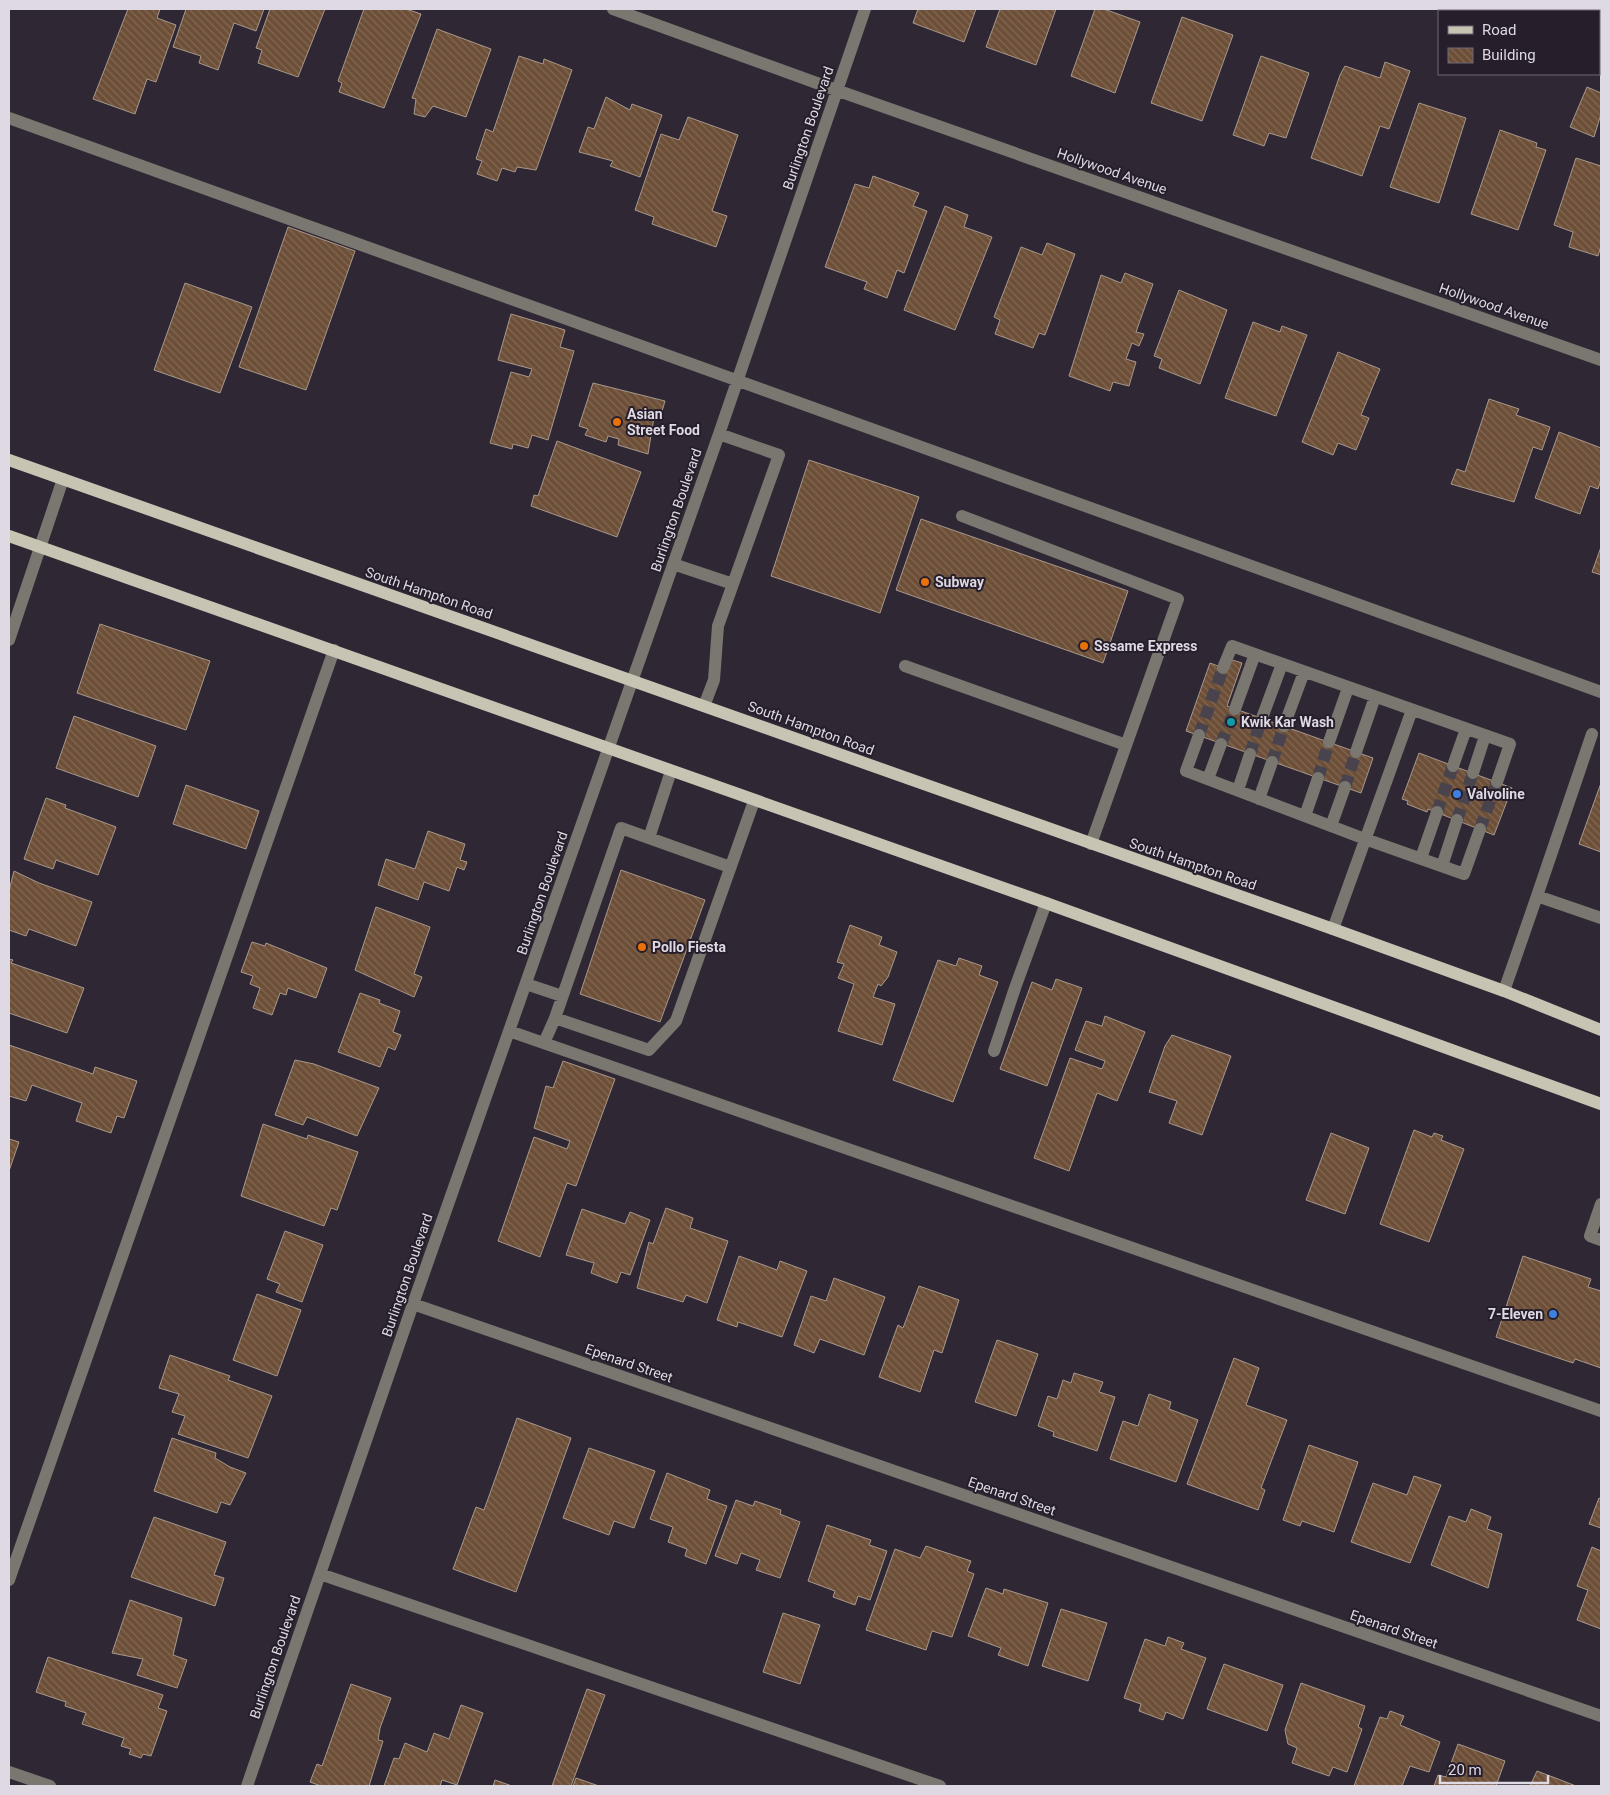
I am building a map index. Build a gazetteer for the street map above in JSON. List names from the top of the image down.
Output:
{
  "streets": {
    "main road": ["South Hampton Road"],
    "street": ["Burlington Boulevard", "Hollywood Avenue", "Epenard Street"]
  },
  "crossings": [
    ["Burlington Boulevard", "Hollywood Avenue"],
    ["Burlington Boulevard", "South Hampton Road"],
    ["Burlington Boulevard", "Epenard Street"]
  ],
  "places": [
    "Asian Street Food",
    "Subway",
    "Sssame Express",
    "Kwik Kar Wash",
    "Valvoline",
    "Pollo Fiesta",
    "7-Eleven"
  ],
  "legend": ["Road", "Building"],
  "scale_bar": "20 m"
}
